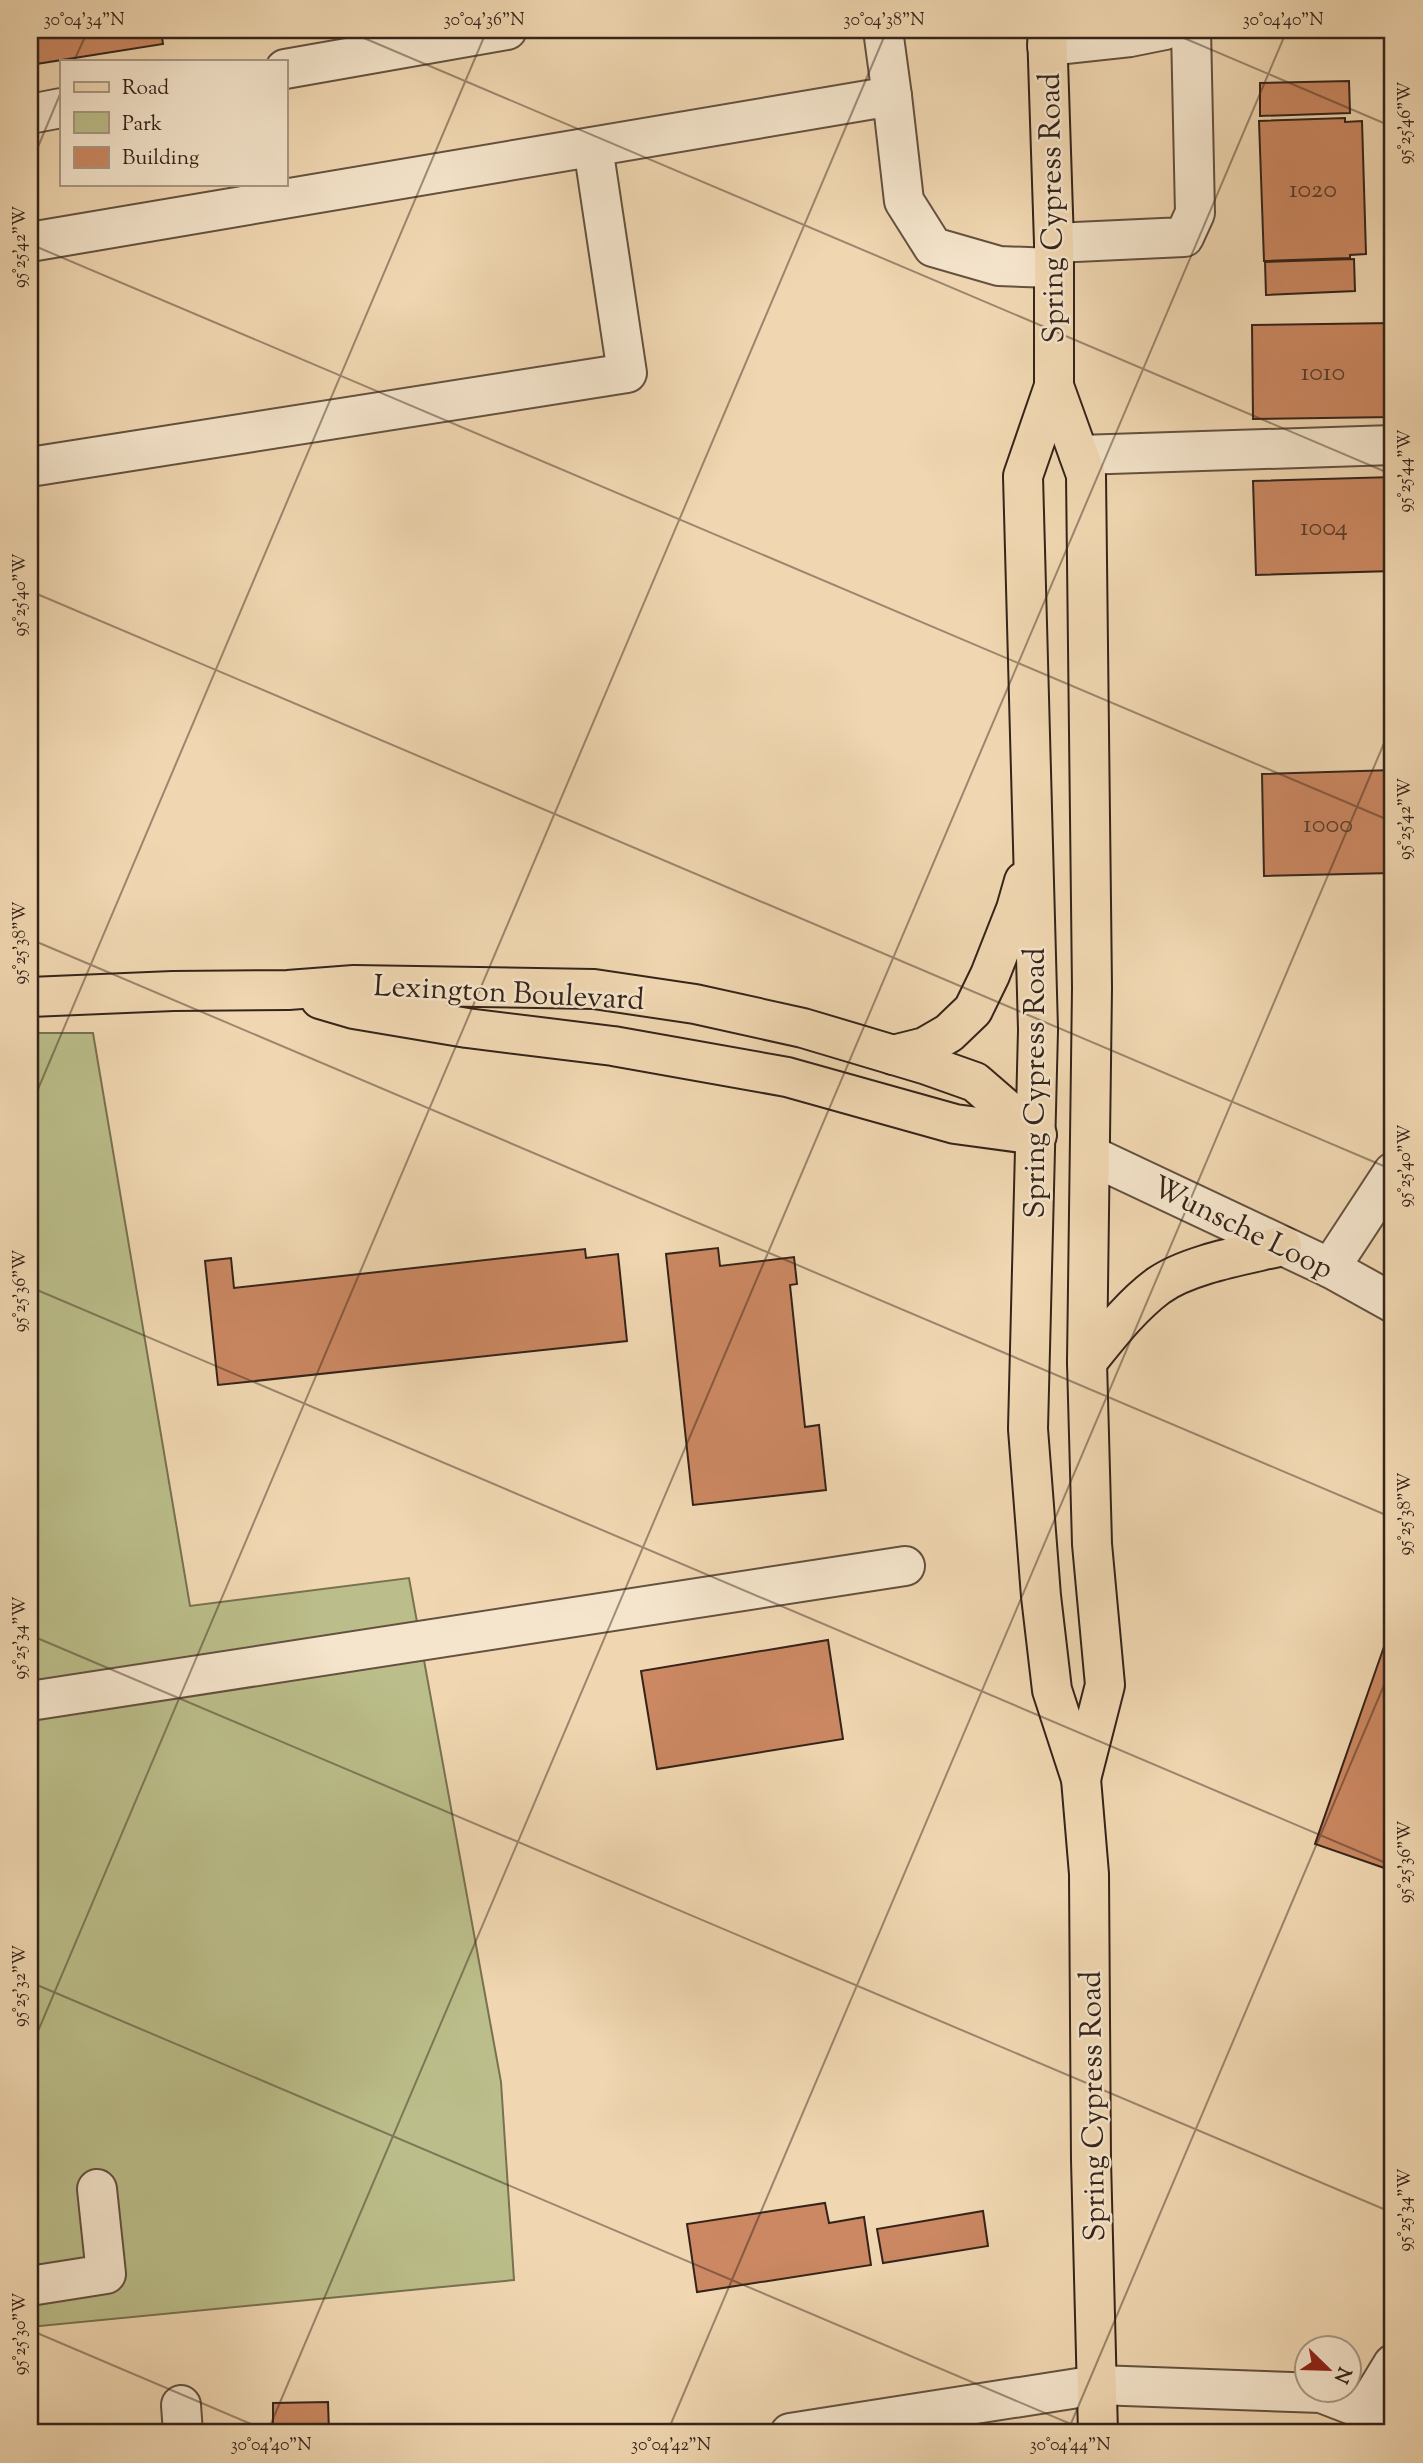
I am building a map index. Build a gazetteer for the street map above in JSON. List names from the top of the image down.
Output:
{
  "streets": {
    "main road": ["Spring Cypress Road", "Lexington Boulevard"],
    "street": ["Wunsche Loop"]
  },
  "crossings": [
    ["Spring Cypress Road", "Lexington Boulevard"],
    ["Spring Cypress Road", "Wunsche Loop"],
    ["Lexington Boulevard", "Wunsche Loop"]
  ],
  "house_numbers": [
    "1020",
    "1010",
    "1004",
    "1000"
  ],
  "legend": ["Road", "Park", "Building"],
  "north": "bottom right",
  "coordinates": [
    "30°04'34\"N",
    "30°04'36\"N",
    "30°04'38\"N",
    "30°04'40\"N",
    "95°25'46\"W",
    "95°25'42\"W",
    "95°25'44\"W",
    "95°25'40\"W",
    "95°25'38\"W",
    "95°25'36\"W",
    "95°25'34\"W",
    "95°25'32\"W",
    "95°25'30\"W",
    "30°04'42\"N",
    "30°04'44\"N"
  ]
}
